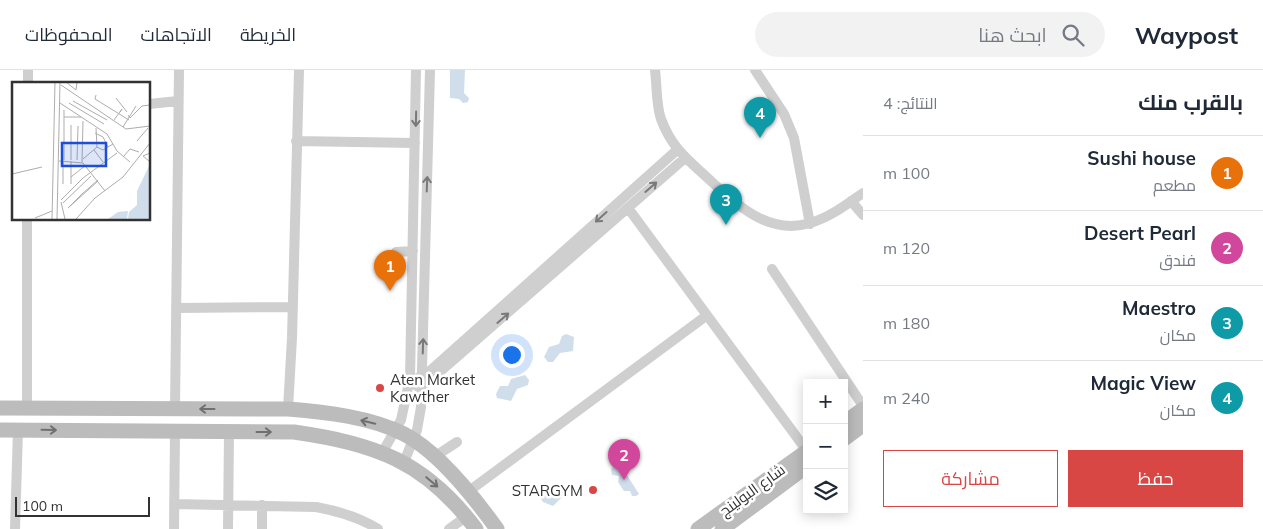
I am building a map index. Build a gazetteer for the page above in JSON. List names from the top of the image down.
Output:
{
  "streets": {
    "street": ["شارع البولينج"]
  },
  "places": ["Aten Market Kawther", "STARGYM"],
  "scale_bar": "100 m",
  "page": {
    "header": "Waypost",
    "search": "ابحث هنا",
    "nav": ["الخريطة", "الاتجاهات", "المحفوظات"],
    "heading": ["بالقرب منك", "النتائج: 4"],
    "pins": [
      "4",
      "3",
      "1",
      "2"
    ],
    "list": [
      {
        "mark": "1",
        "name": "Sushi house",
        "note": "مطعم",
        "value": "100 m"
      },
      {
        "mark": "2",
        "name": "Desert Pearl",
        "note": "فندق",
        "value": "120 m"
      },
      {
        "mark": "3",
        "name": "Maestro",
        "note": "مكان",
        "value": "180 m"
      },
      {
        "mark": "4",
        "name": "Magic View",
        "note": "مكان",
        "value": "240 m"
      }
    ],
    "map_buttons": ["+", "−"],
    "buttons": ["حفظ", "مشاركة"],
    "scale": "100 m"
  }
}
